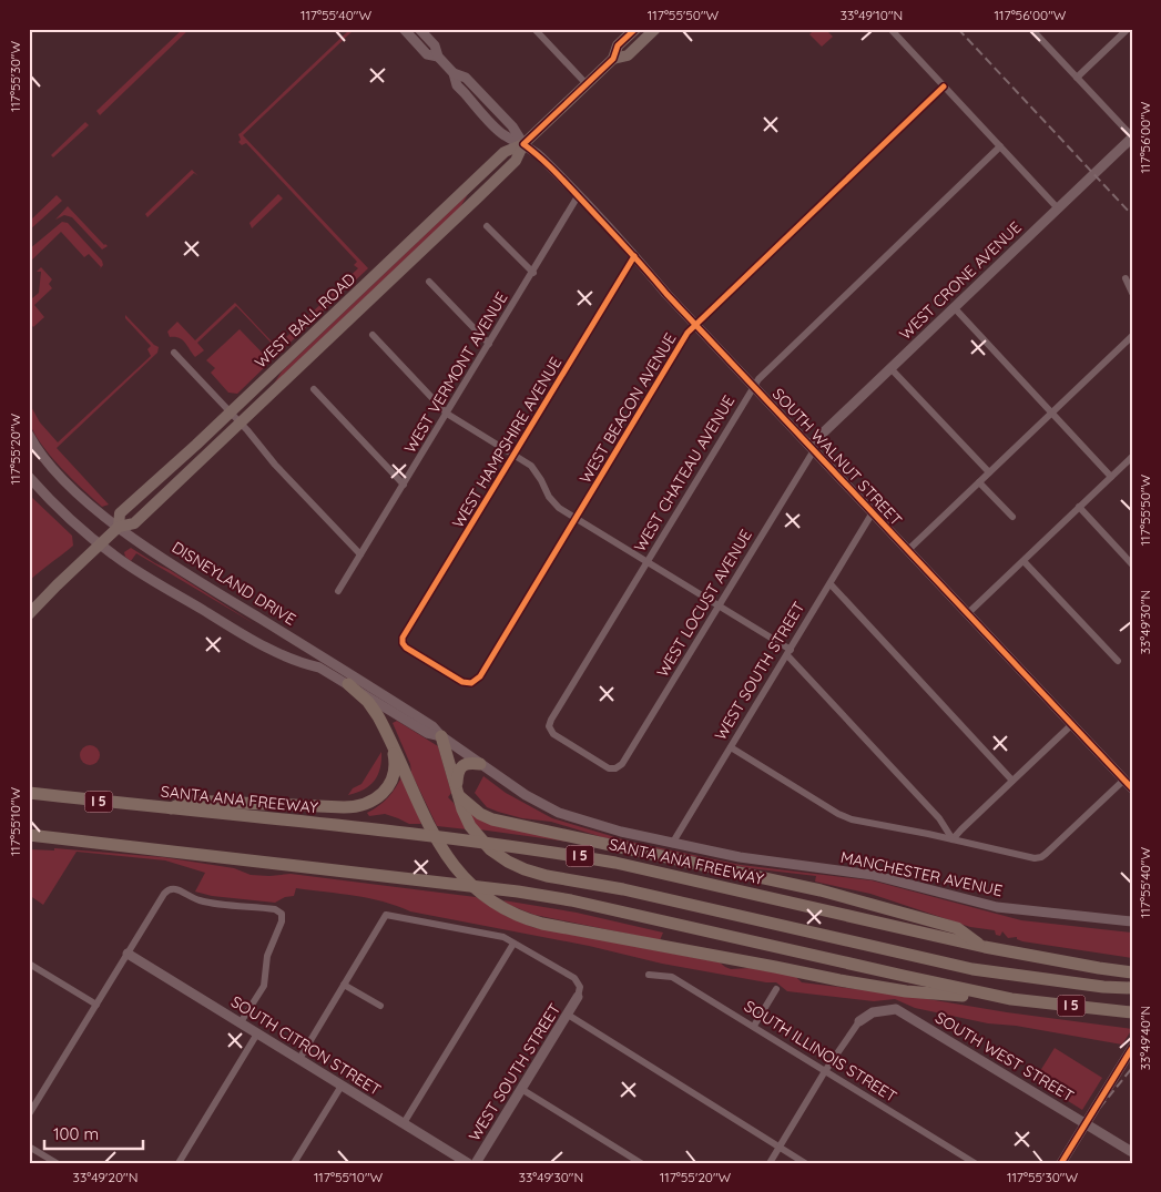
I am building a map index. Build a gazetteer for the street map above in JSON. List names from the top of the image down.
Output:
{
  "streets": {
    "highway": ["SANTA ANA FREEWAY", "I 5"],
    "main road": ["WEST BALL ROAD"],
    "street": [
      "WEST CRONE AVENUE",
      "WEST VERMONT AVENUE",
      "WEST BEACON AVENUE",
      "WEST HAMPSHIRE AVENUE",
      "SOUTH WALNUT STREET",
      "WEST CHATEAU AVENUE",
      "DISNEYLAND DRIVE",
      "WEST LOCUST AVENUE",
      "WEST SOUTH STREET",
      "MANCHESTER AVENUE",
      "SOUTH CITRON STREET",
      "SOUTH ILLINOIS STREET",
      "SOUTH WEST STREET"
    ]
  },
  "crossings": [
    ["WEST CRONE AVENUE", "SOUTH WALNUT STREET"],
    ["WEST CRONE AVENUE", "WEST LOCUST AVENUE"],
    ["WEST BALL ROAD", "SOUTH WALNUT STREET"],
    ["WEST BALL ROAD", "DISNEYLAND DRIVE"],
    ["WEST VERMONT AVENUE", "SOUTH WALNUT STREET"],
    ["WEST BEACON AVENUE", "WEST HAMPSHIRE AVENUE"],
    ["WEST BEACON AVENUE", "SOUTH WALNUT STREET"],
    ["WEST HAMPSHIRE AVENUE", "SOUTH WALNUT STREET"],
    ["SOUTH WALNUT STREET", "WEST CHATEAU AVENUE"],
    ["SOUTH WALNUT STREET", "WEST LOCUST AVENUE"],
    ["SOUTH WALNUT STREET", "WEST SOUTH STREET"],
    ["WEST CHATEAU AVENUE", "WEST LOCUST AVENUE"],
    ["DISNEYLAND DRIVE", "WEST SOUTH STREET"],
    ["DISNEYLAND DRIVE", "MANCHESTER AVENUE"],
    ["WEST SOUTH STREET", "MANCHESTER AVENUE"]
  ],
  "scale_bar": "100 m",
  "coordinates": [
    "117°55'40\"W",
    "117°55'50\"W",
    "33°49'10\"N",
    "117°56'00\"W",
    "117°55'30\"W",
    "117°55'20\"W",
    "33°49'30\"N",
    "117°55'10\"W",
    "33°49'40\"N",
    "33°49'20\"N"
  ]
}
